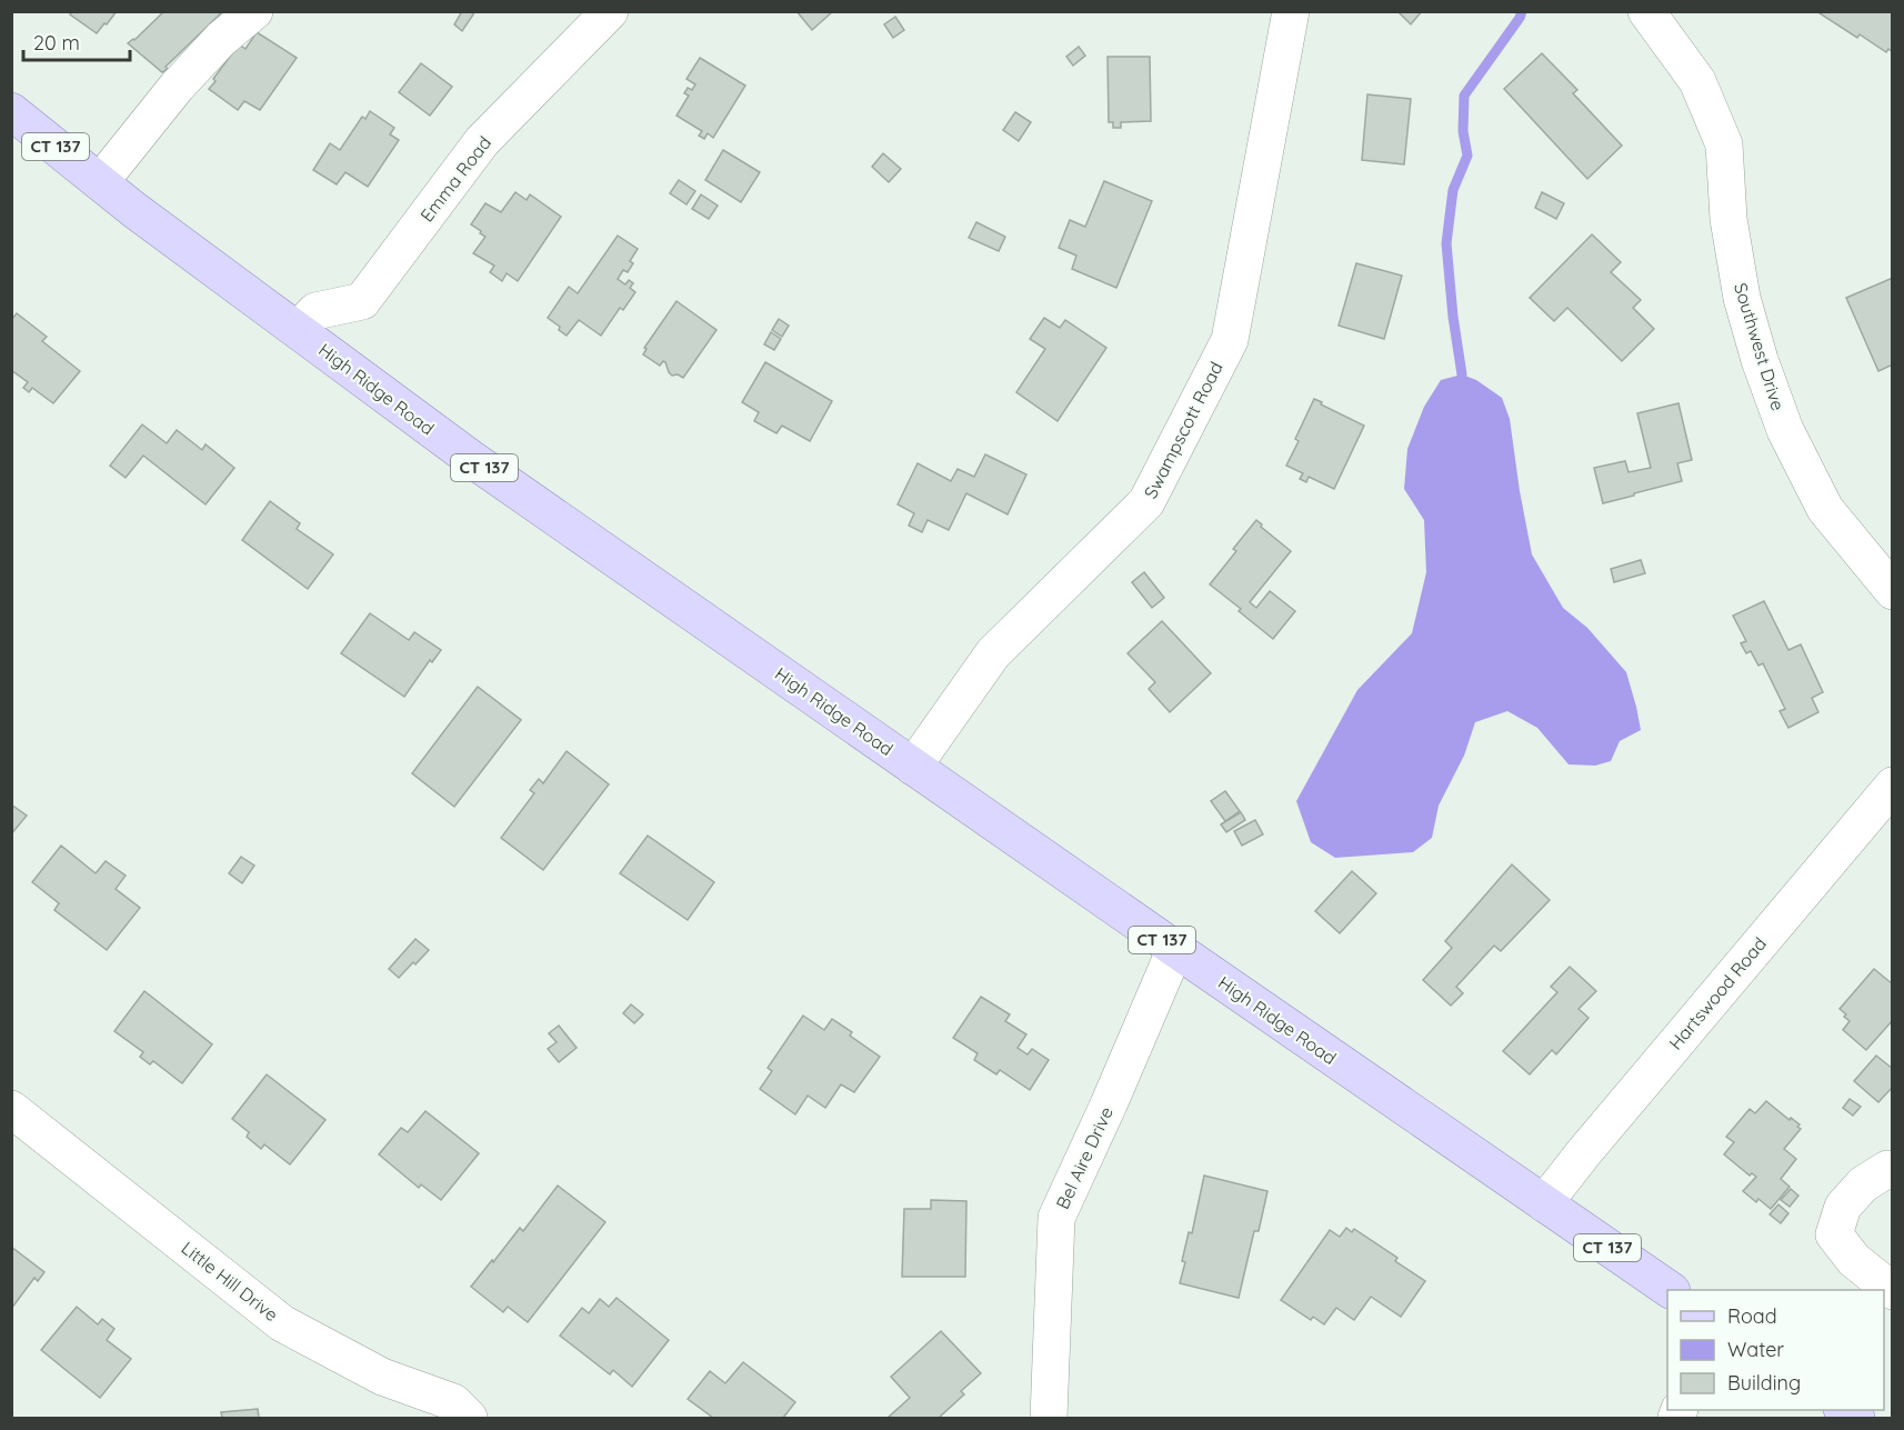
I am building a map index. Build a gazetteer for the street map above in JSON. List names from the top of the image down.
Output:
{
  "streets": {
    "main road": ["CT 137", "High Ridge Road"],
    "street": [
      "Emma Road",
      "Southwest Drive",
      "Swampscott Road",
      "Hartswood Road",
      "Bel Aire Drive",
      "Little Hill Drive"
    ]
  },
  "crossings": [
    ["Emma Road", "High Ridge Road"],
    ["High Ridge Road", "Swampscott Road"],
    ["High Ridge Road", "Hartswood Road"],
    ["High Ridge Road", "Bel Aire Drive"]
  ],
  "legend": ["Road", "Water", "Building"],
  "scale_bar": "20 m"
}
